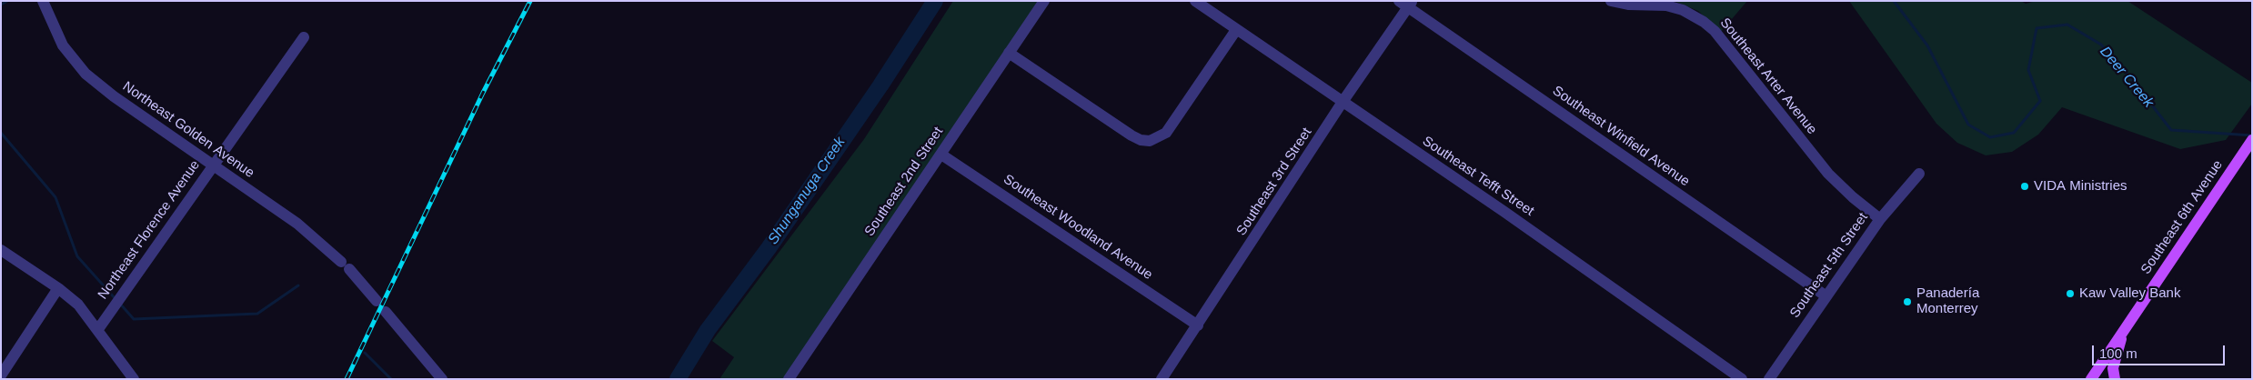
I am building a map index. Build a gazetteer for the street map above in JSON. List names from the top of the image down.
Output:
{
  "streets": {
    "main road": ["Southeast 6th Avenue"],
    "street": [
      "Southeast Arter Avenue",
      "Northeast Golden Avenue",
      "Southeast Winfield Avenue",
      "Southeast Tefft Street",
      "Southeast 2nd Street",
      "Southeast 3rd Street",
      "Southeast Woodland Avenue",
      "Northeast Florence Avenue",
      "Southeast 5th Street"
    ]
  },
  "crossings": [
    ["Southeast Arter Avenue", "Southeast 5th Street"],
    ["Northeast Golden Avenue", "Northeast Florence Avenue"],
    ["Southeast Winfield Avenue", "Southeast 3rd Street"],
    ["Southeast Winfield Avenue", "Southeast 5th Street"],
    ["Southeast Tefft Street", "Southeast 3rd Street"],
    ["Southeast 2nd Street", "Southeast Woodland Avenue"],
    ["Southeast 3rd Street", "Southeast Woodland Avenue"]
  ],
  "water": ["Deer Creek", "Shunganuga Creek"],
  "places": ["VIDA Ministries", "Kaw Valley Bank", "Panadería Monterrey"],
  "scale_bar": "100 m"
}
